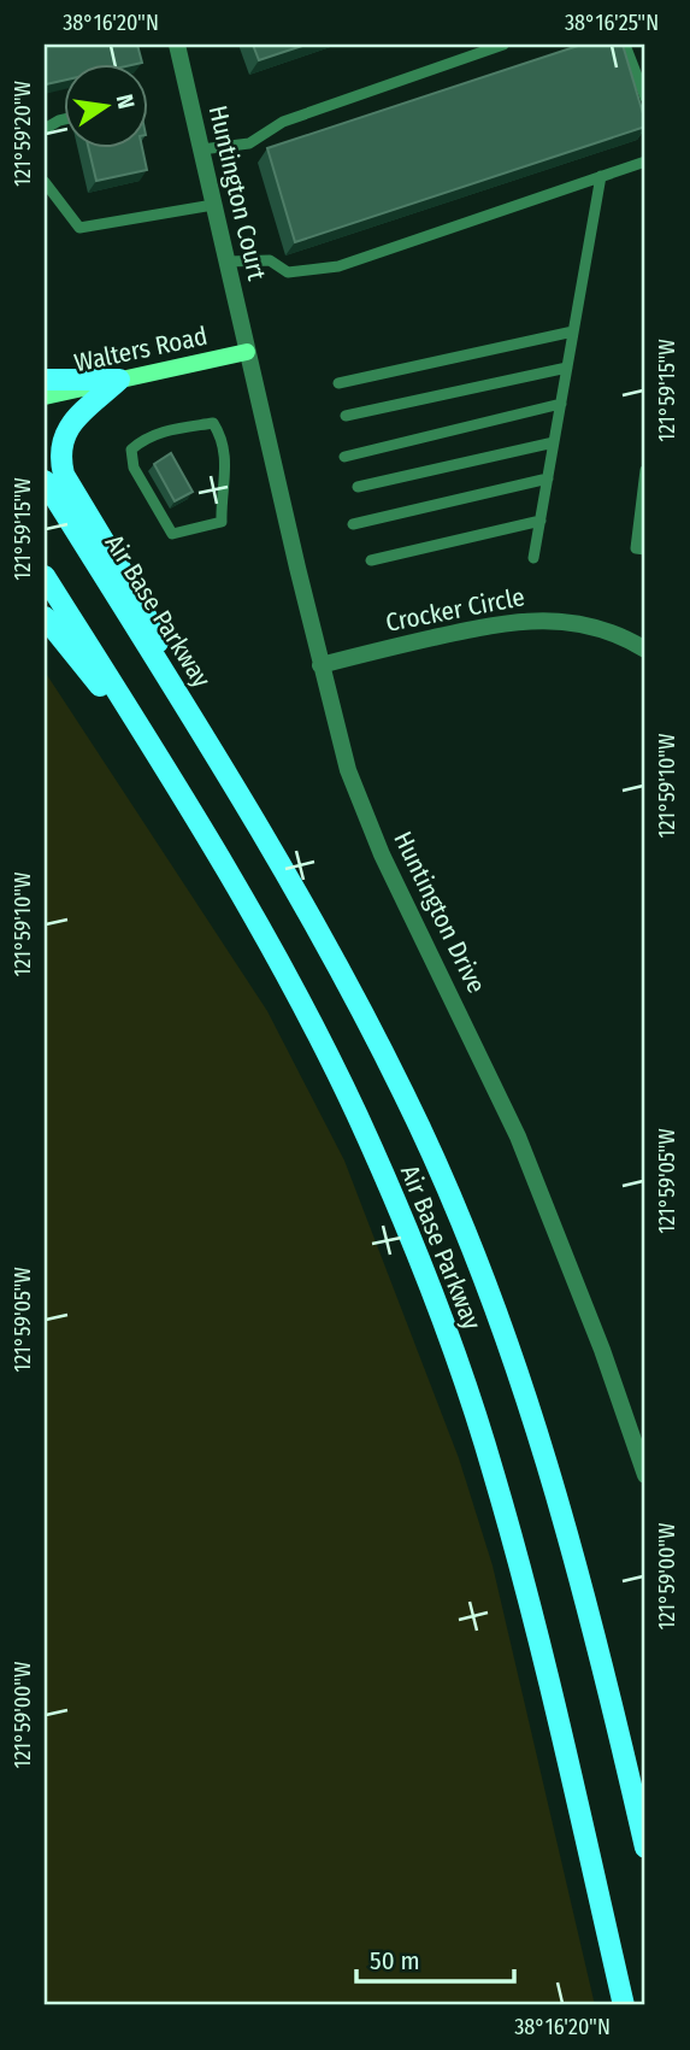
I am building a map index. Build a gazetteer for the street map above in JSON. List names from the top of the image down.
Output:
{
  "streets": {
    "main road": ["Air Base Parkway"],
    "street": [
      "Huntington Court",
      "Walters Road",
      "Crocker Circle",
      "Huntington Drive"
    ]
  },
  "crossings": [
    ["Huntington Court", "Walters Road"],
    ["Huntington Court", "Huntington Drive"],
    ["Walters Road", "Huntington Drive"],
    ["Crocker Circle", "Huntington Drive"]
  ],
  "scale_bar": "50 m",
  "north": "right",
  "coordinates": [
    "38°16'20\"N",
    "38°16'25\"N",
    "121°59'20\"W",
    "121°59'15\"W",
    "121°59'10\"W",
    "121°59'05\"W",
    "121°59'00\"W"
  ]
}
